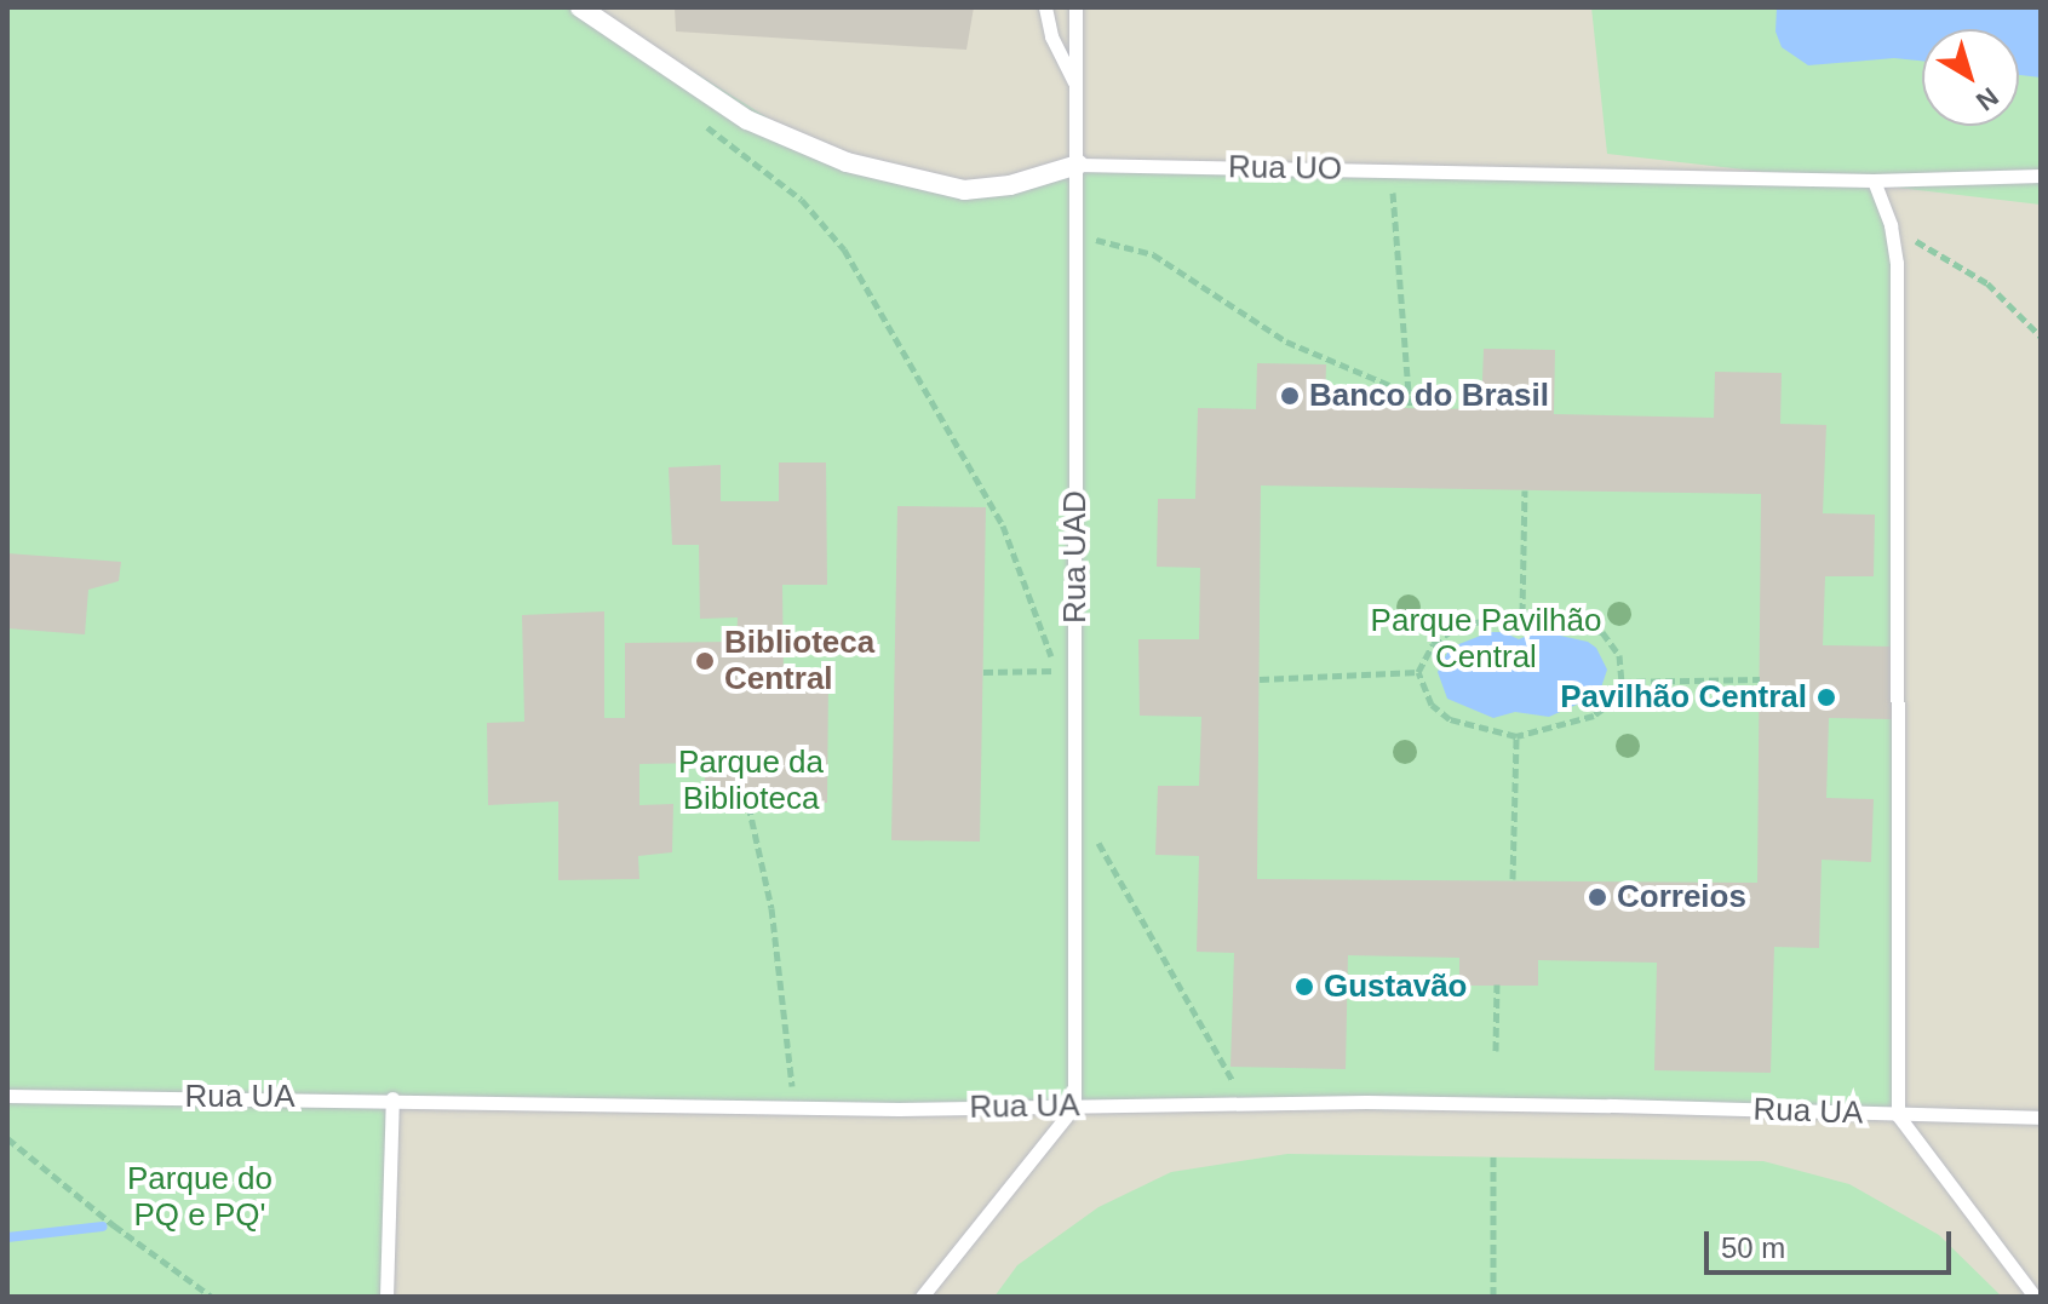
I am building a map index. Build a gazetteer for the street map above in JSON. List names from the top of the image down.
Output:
{
  "streets": {
    "street": ["Rua UO"],
    "lane": ["Rua UAD", "Rua UA"]
  },
  "crossings": [
    ["Rua UO", "Rua UAD"],
    ["Rua UAD", "Rua UA"]
  ],
  "parks": ["Parque Pavilhão Central", "Parque da Biblioteca", "Parque do PQ e PQ'"],
  "places": [
    "Banco do Brasil",
    "Biblioteca Central",
    "Pavilhão Central",
    "Correios",
    "Gustavão"
  ],
  "scale_bar": "50 m",
  "north": "bottom right"
}
